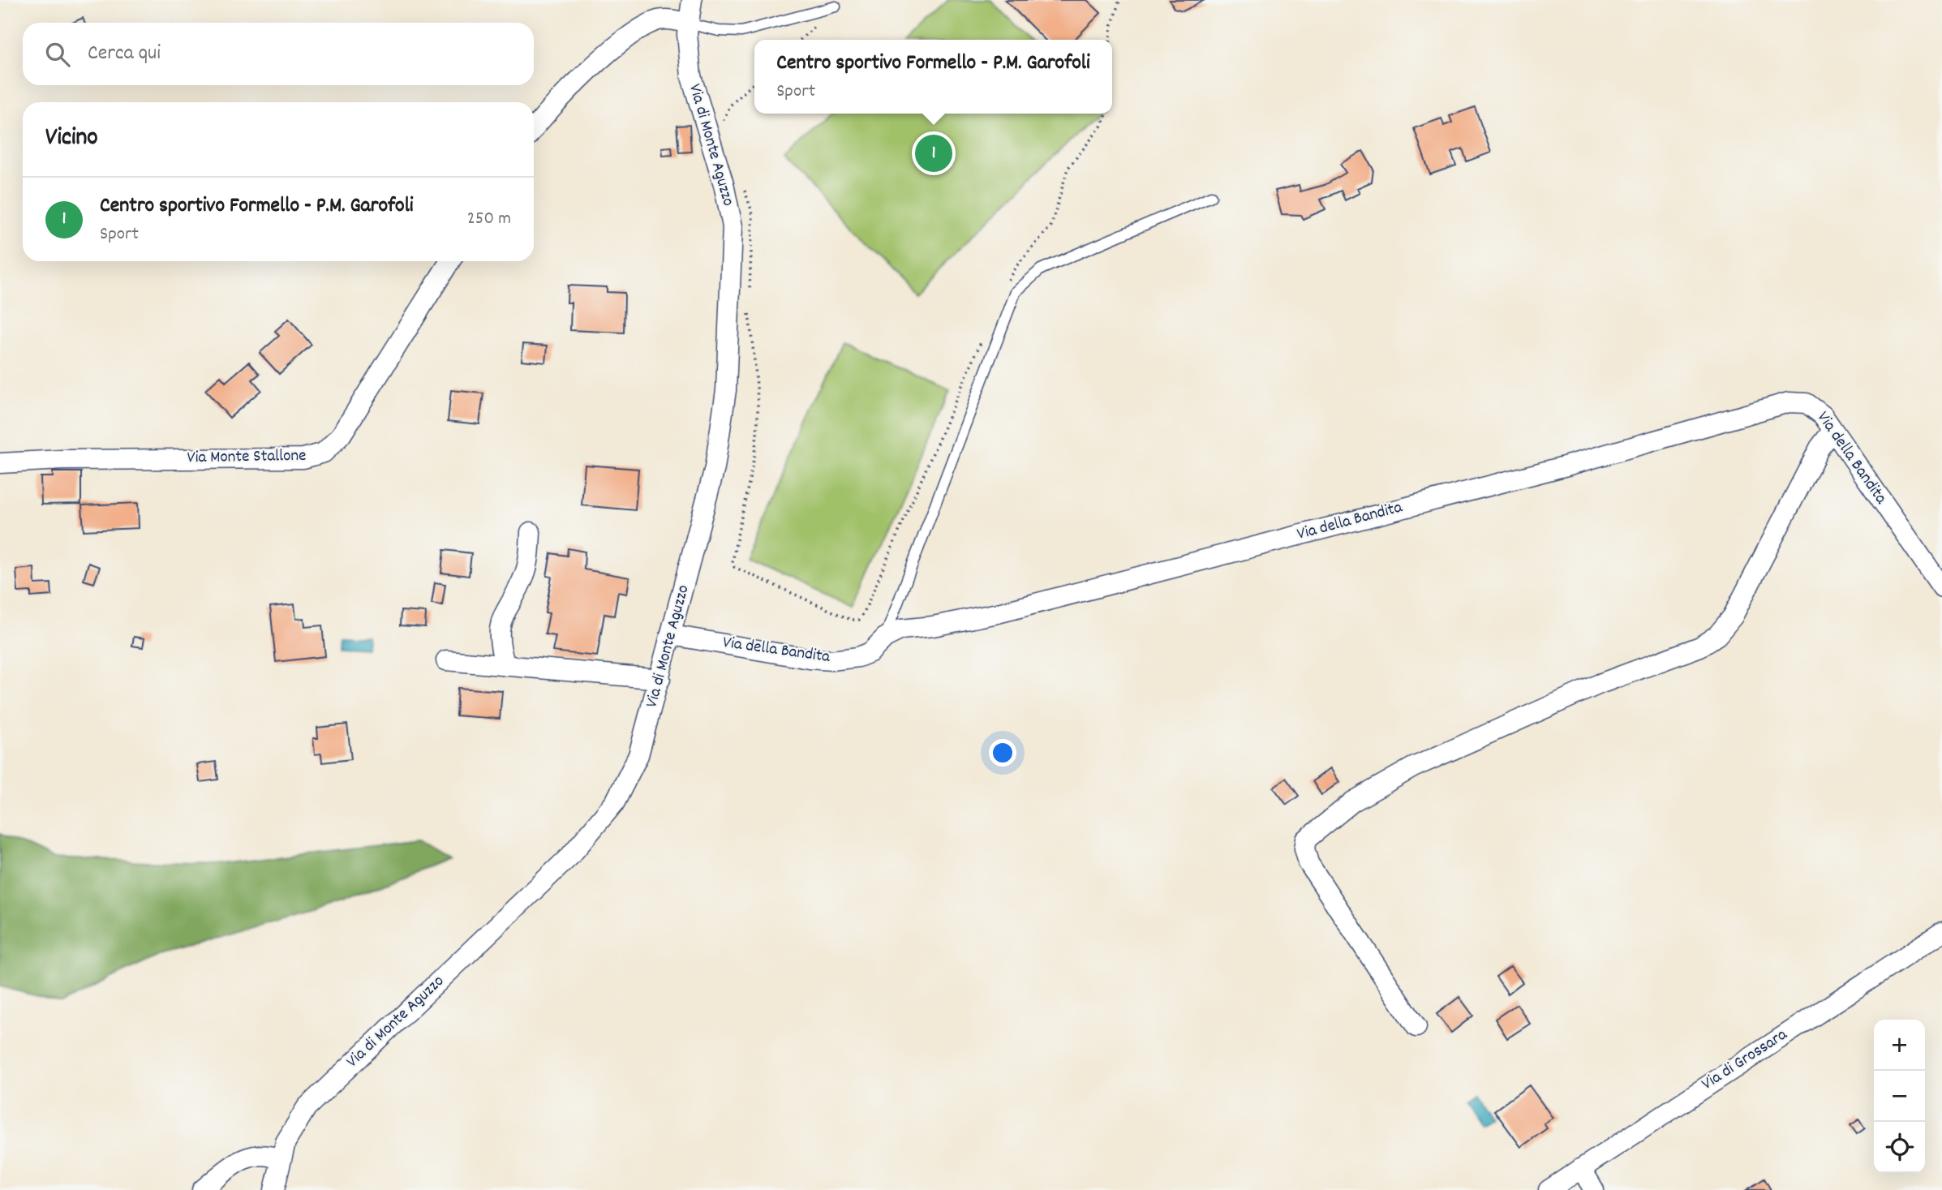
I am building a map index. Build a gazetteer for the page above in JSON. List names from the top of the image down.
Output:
{
  "streets": {
    "street": [
      "Via di Monte Aguzzo",
      "Via Monte Stallone",
      "Via della Bandita",
      "Via di Grossara"
    ]
  },
  "crossings": [
    ["Via di Monte Aguzzo", "Via della Bandita"]
  ],
  "page": {
    "search": "Cerca qui",
    "popup": ["Centro sportivo Formello - P.M. Garofoli", "Sport"],
    "heading": "Vicino",
    "pins": "1",
    "list": [
      {
        "mark": "1",
        "name": "Centro sportivo Formello - P.M. Garofoli",
        "note": "Sport",
        "value": "250 m"
      }
    ],
    "map_buttons": ["+", "−"]
  }
}
